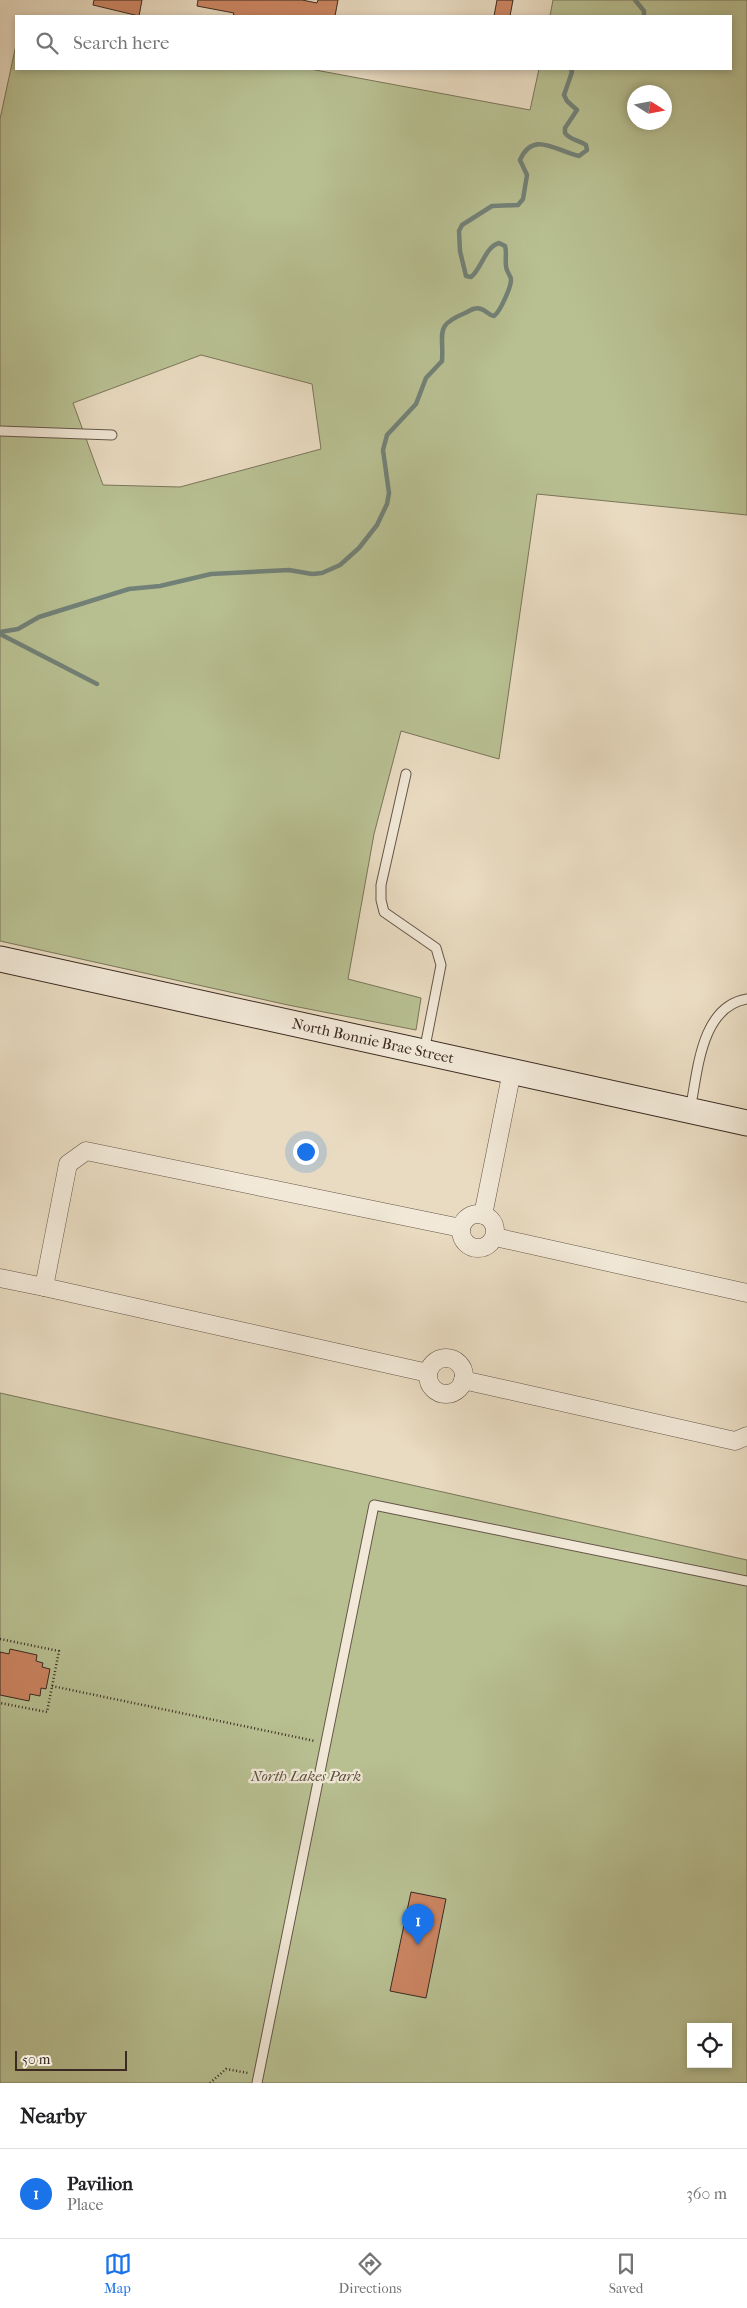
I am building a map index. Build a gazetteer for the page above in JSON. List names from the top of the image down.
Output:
{
  "streets": {
    "main road": ["North Bonnie Brae Street"]
  },
  "parks": ["North Lakes Park"],
  "scale_bar": "50 m",
  "north": "right",
  "page": {
    "search": "Search here",
    "pins": "1",
    "scale": "50 m",
    "heading": "Nearby",
    "list": [
      {
        "mark": "1",
        "name": "Pavilion",
        "note": "Place",
        "value": "360 m"
      }
    ],
    "nav": ["Map", "Directions", "Saved"]
  }
}
